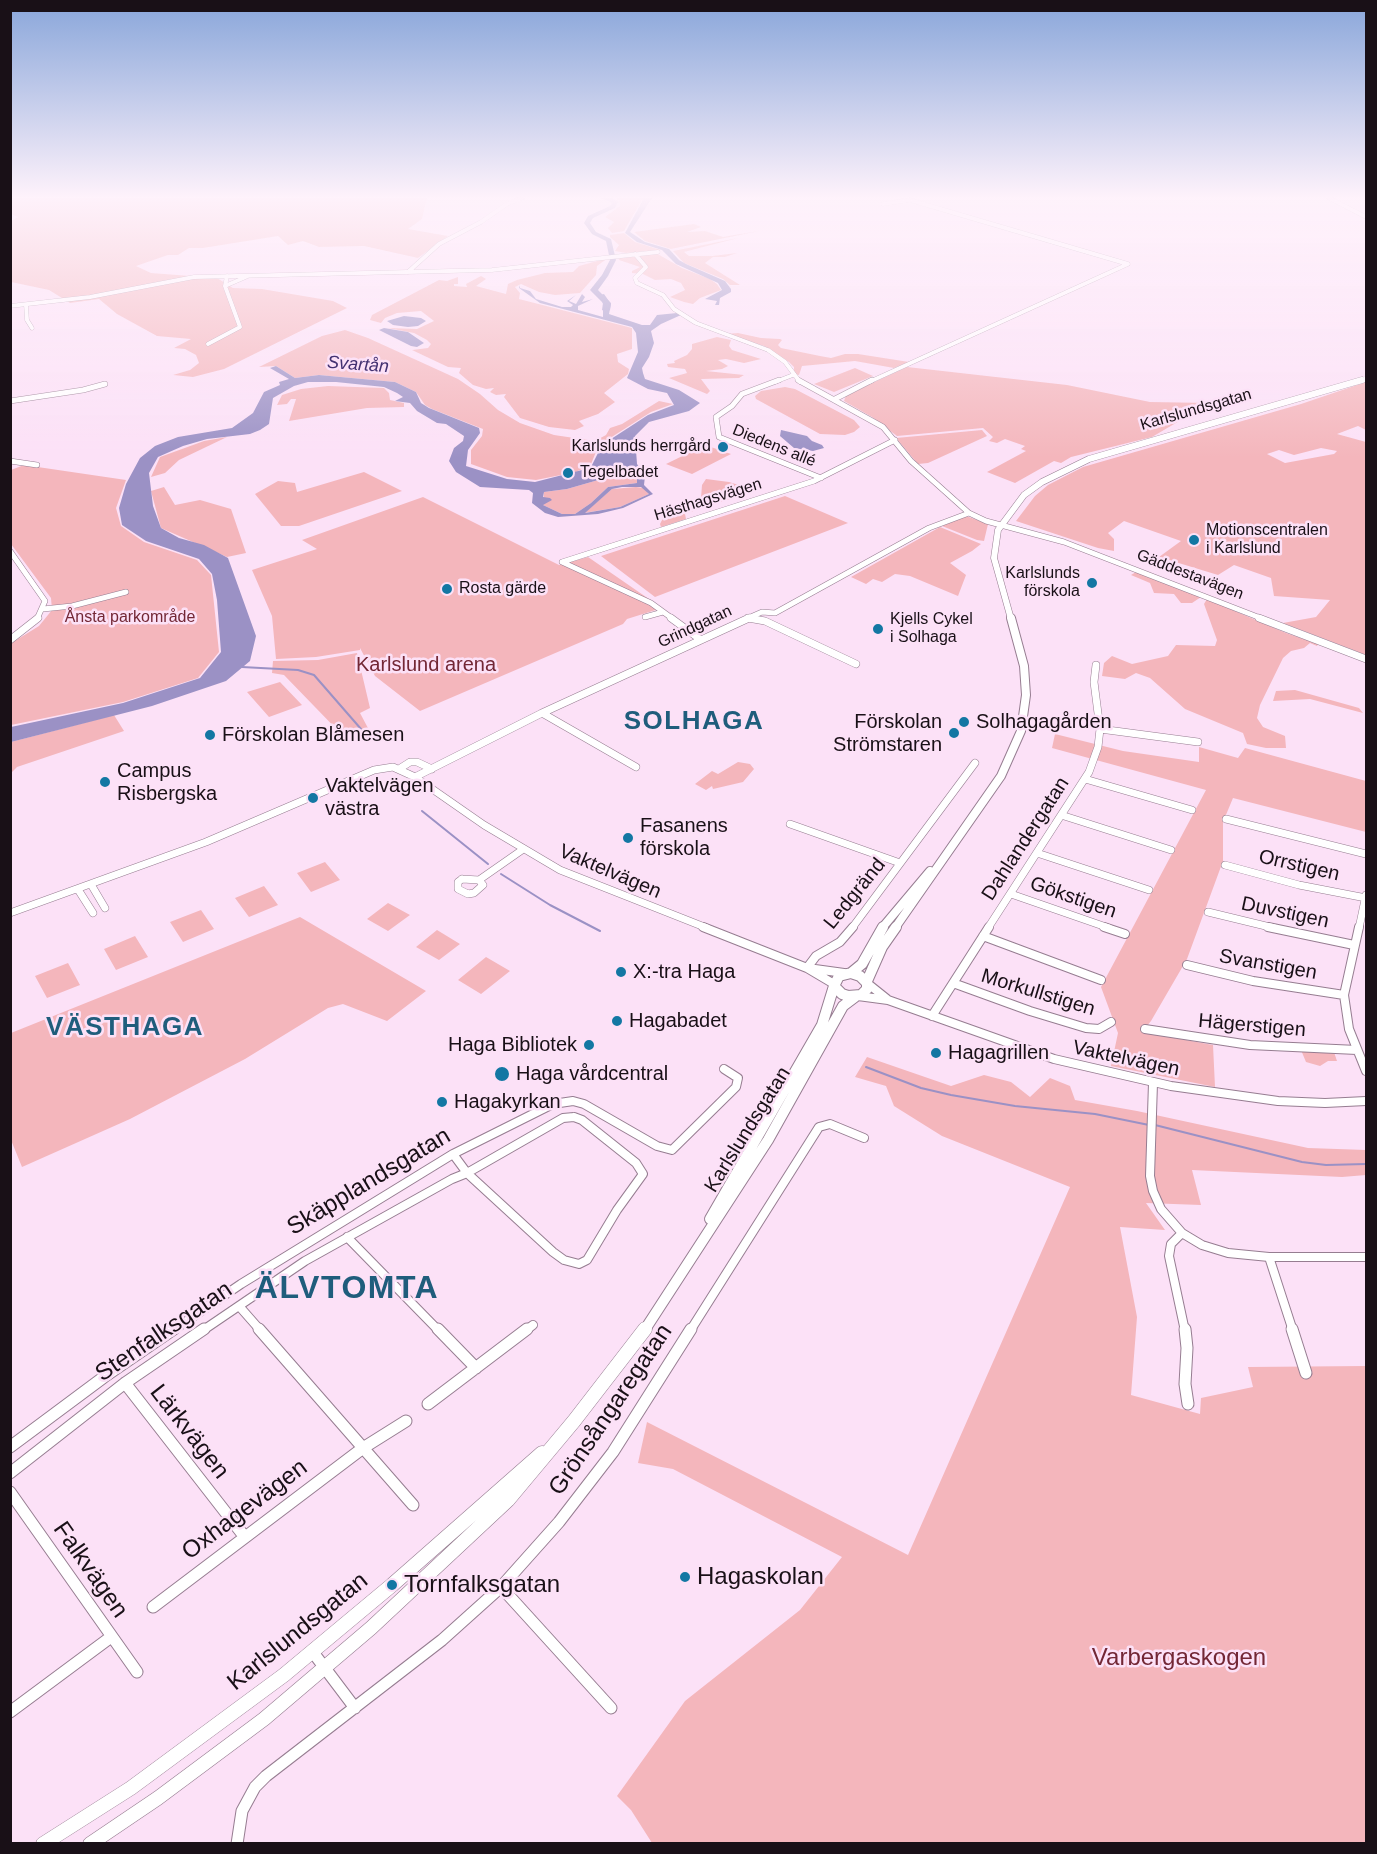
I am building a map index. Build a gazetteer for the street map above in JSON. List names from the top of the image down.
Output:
{
  "streets": {
    "main road": ["Karlslundsgatan"],
    "street": [
      "Diedens allé",
      "Hästhagsvägen",
      "Gäddestavägen",
      "Grindgatan",
      "Dahlandergatan",
      "Orrstigen",
      "Vaktelvägen",
      "Ledgränd",
      "Gökstigen",
      "Duvstigen",
      "Svanstigen",
      "Morkullstigen",
      "Hägerstigen",
      "Skäpplandsgatan",
      "Stenfalksgatan",
      "Grönsångaregatan",
      "Lärkvägen",
      "Oxhagevägen",
      "Falkvägen"
    ]
  },
  "crossings": [
    ["Karlslundsgatan", "Gäddestavägen"],
    ["Karlslundsgatan", "Vaktelvägen"],
    ["Diedens allé", "Hästhagsvägen"],
    ["Gäddestavägen", "Grindgatan"],
    ["Grindgatan", "Vaktelvägen"],
    ["Dahlandergatan", "Vaktelvägen"],
    ["Dahlandergatan", "Gökstigen"],
    ["Dahlandergatan", "Morkullstigen"],
    ["Vaktelvägen", "Ledgränd"],
    ["Stenfalksgatan", "Lärkvägen"],
    ["Lärkvägen", "Oxhagevägen"]
  ],
  "districts": ["SOLHAGA", "VÄSTHAGA", "ÄLVTOMTA"],
  "water": ["Svartån"],
  "parks": ["Ånsta parkområde", "Karlslund arena", "Varbergaskogen"],
  "places": [
    "Karlslunds herrgård",
    "Tegelbadet",
    "Motionscentralen i Karlslund",
    "Karlslunds förskola",
    "Rosta gärde",
    "Kjells Cykel i Solhaga",
    "Solhagagården",
    "Förskolan Strömstaren",
    "Förskolan Blåmesen",
    "Campus Risbergska",
    "Vaktelvägen västra",
    "Fasanens förskola",
    "X:-tra Haga",
    "Hagabadet",
    "Haga Bibliotek",
    "Hagagrillen",
    "Haga vårdcentral",
    "Hagakyrkan",
    "Hagaskolan",
    "Tornfalksgatan"
  ]
}
